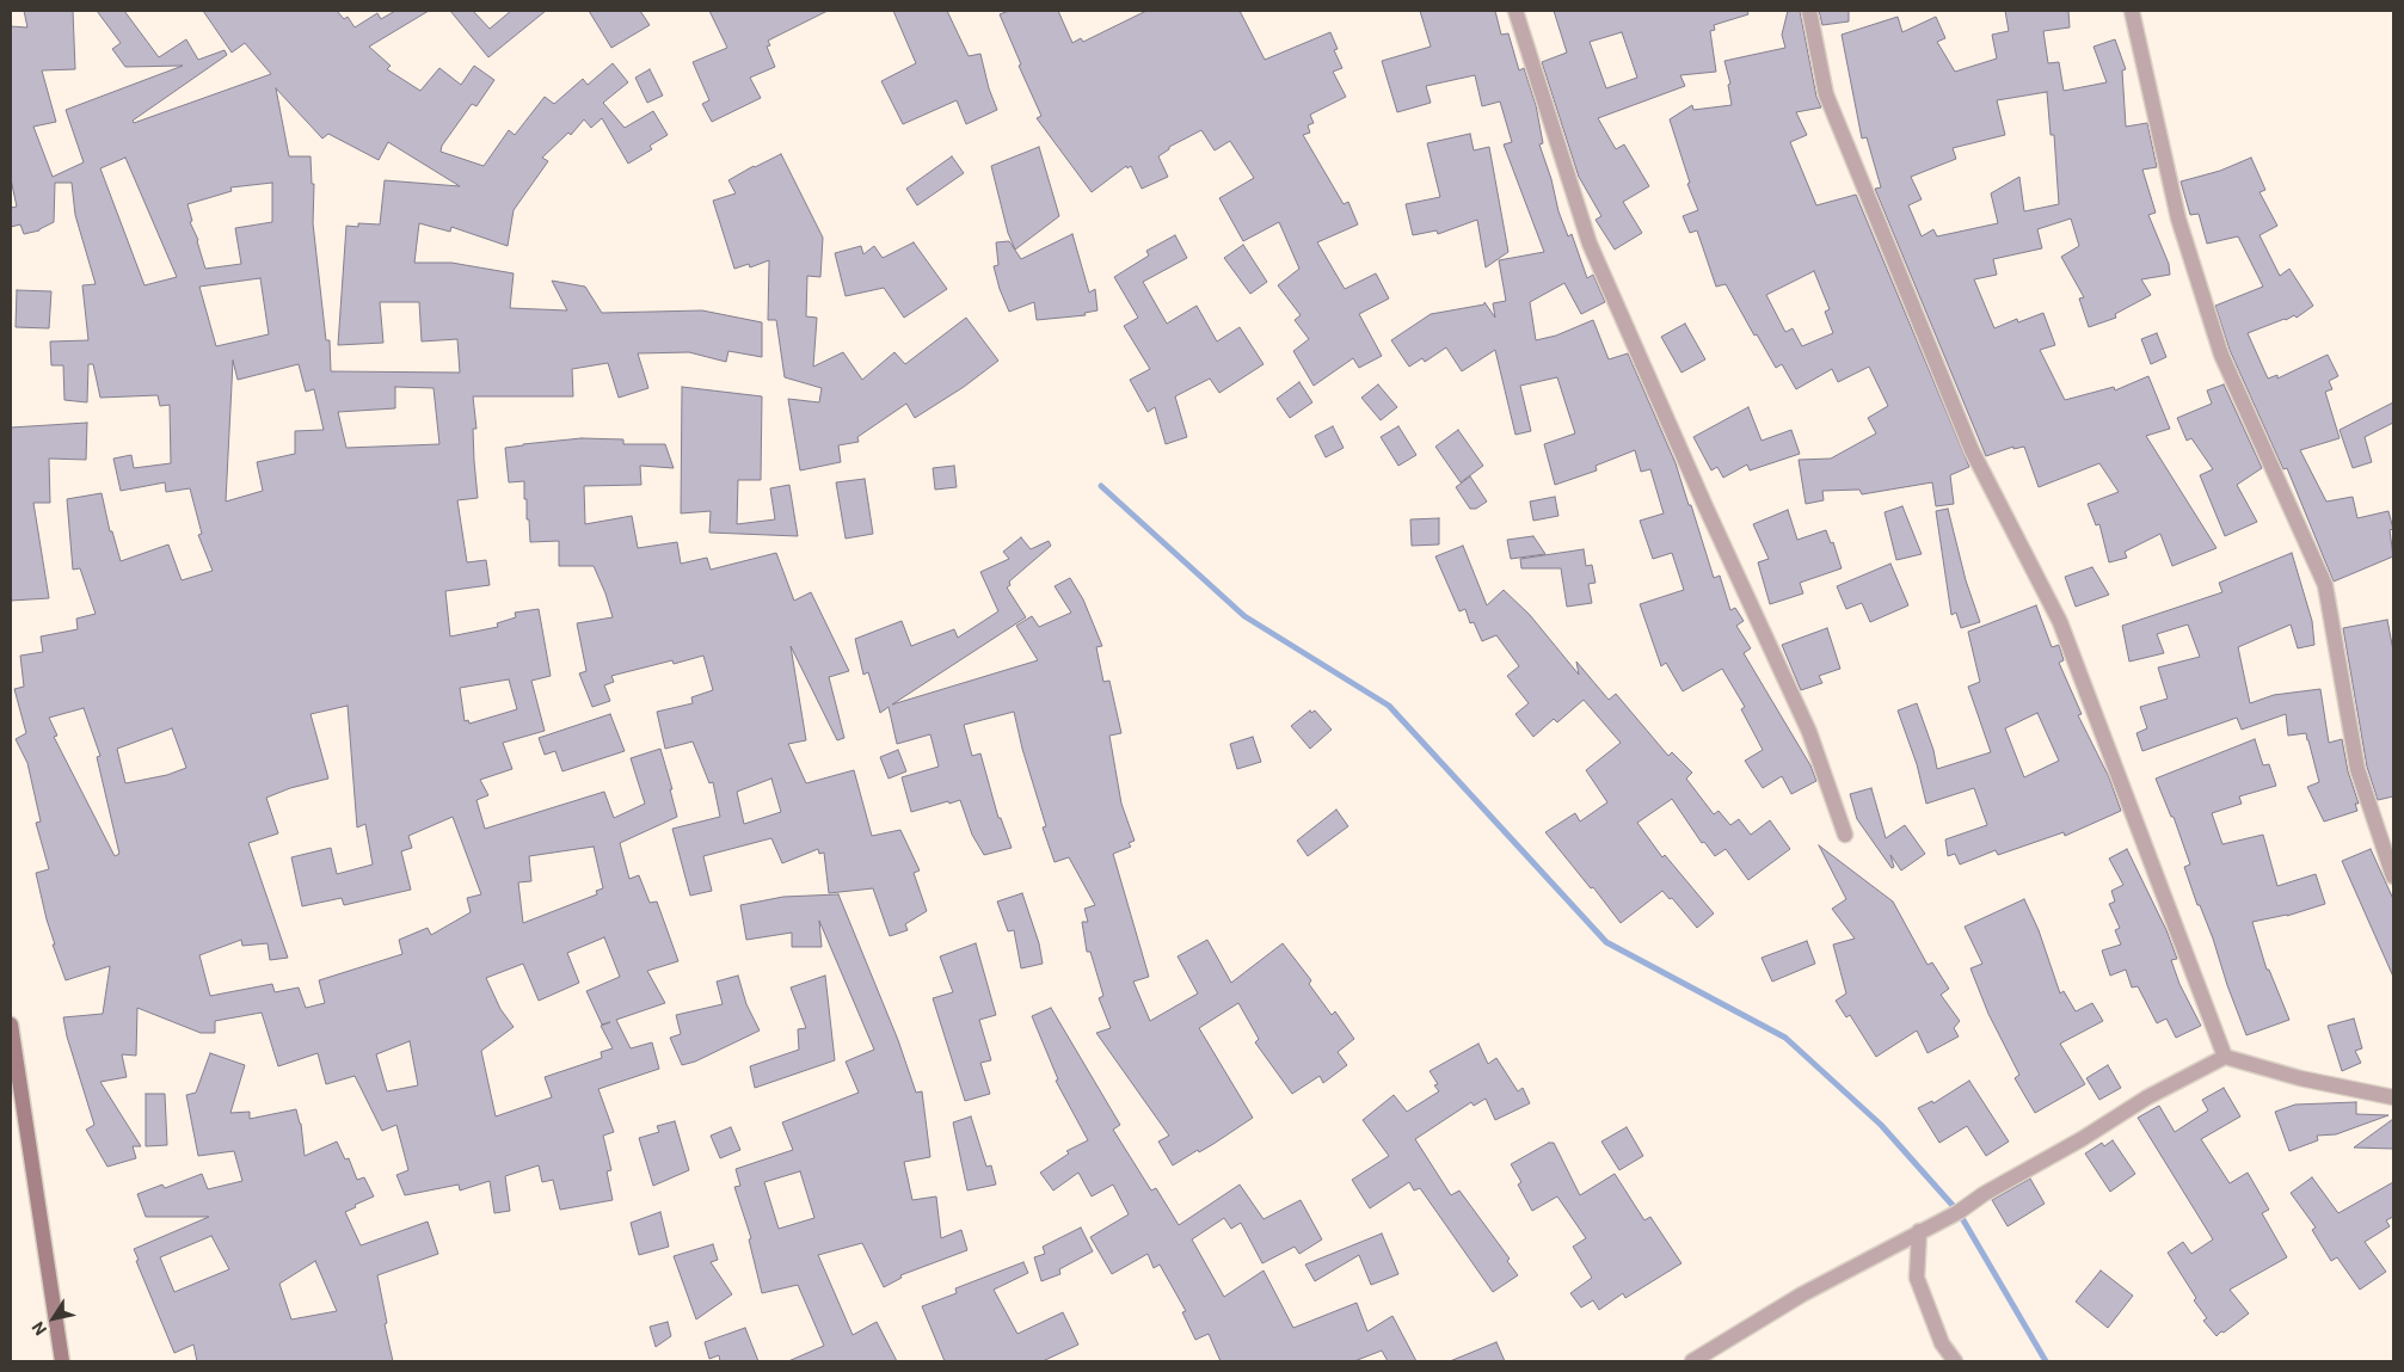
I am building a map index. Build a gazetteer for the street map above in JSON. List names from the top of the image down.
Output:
{
  "north": "bottom left"
}
